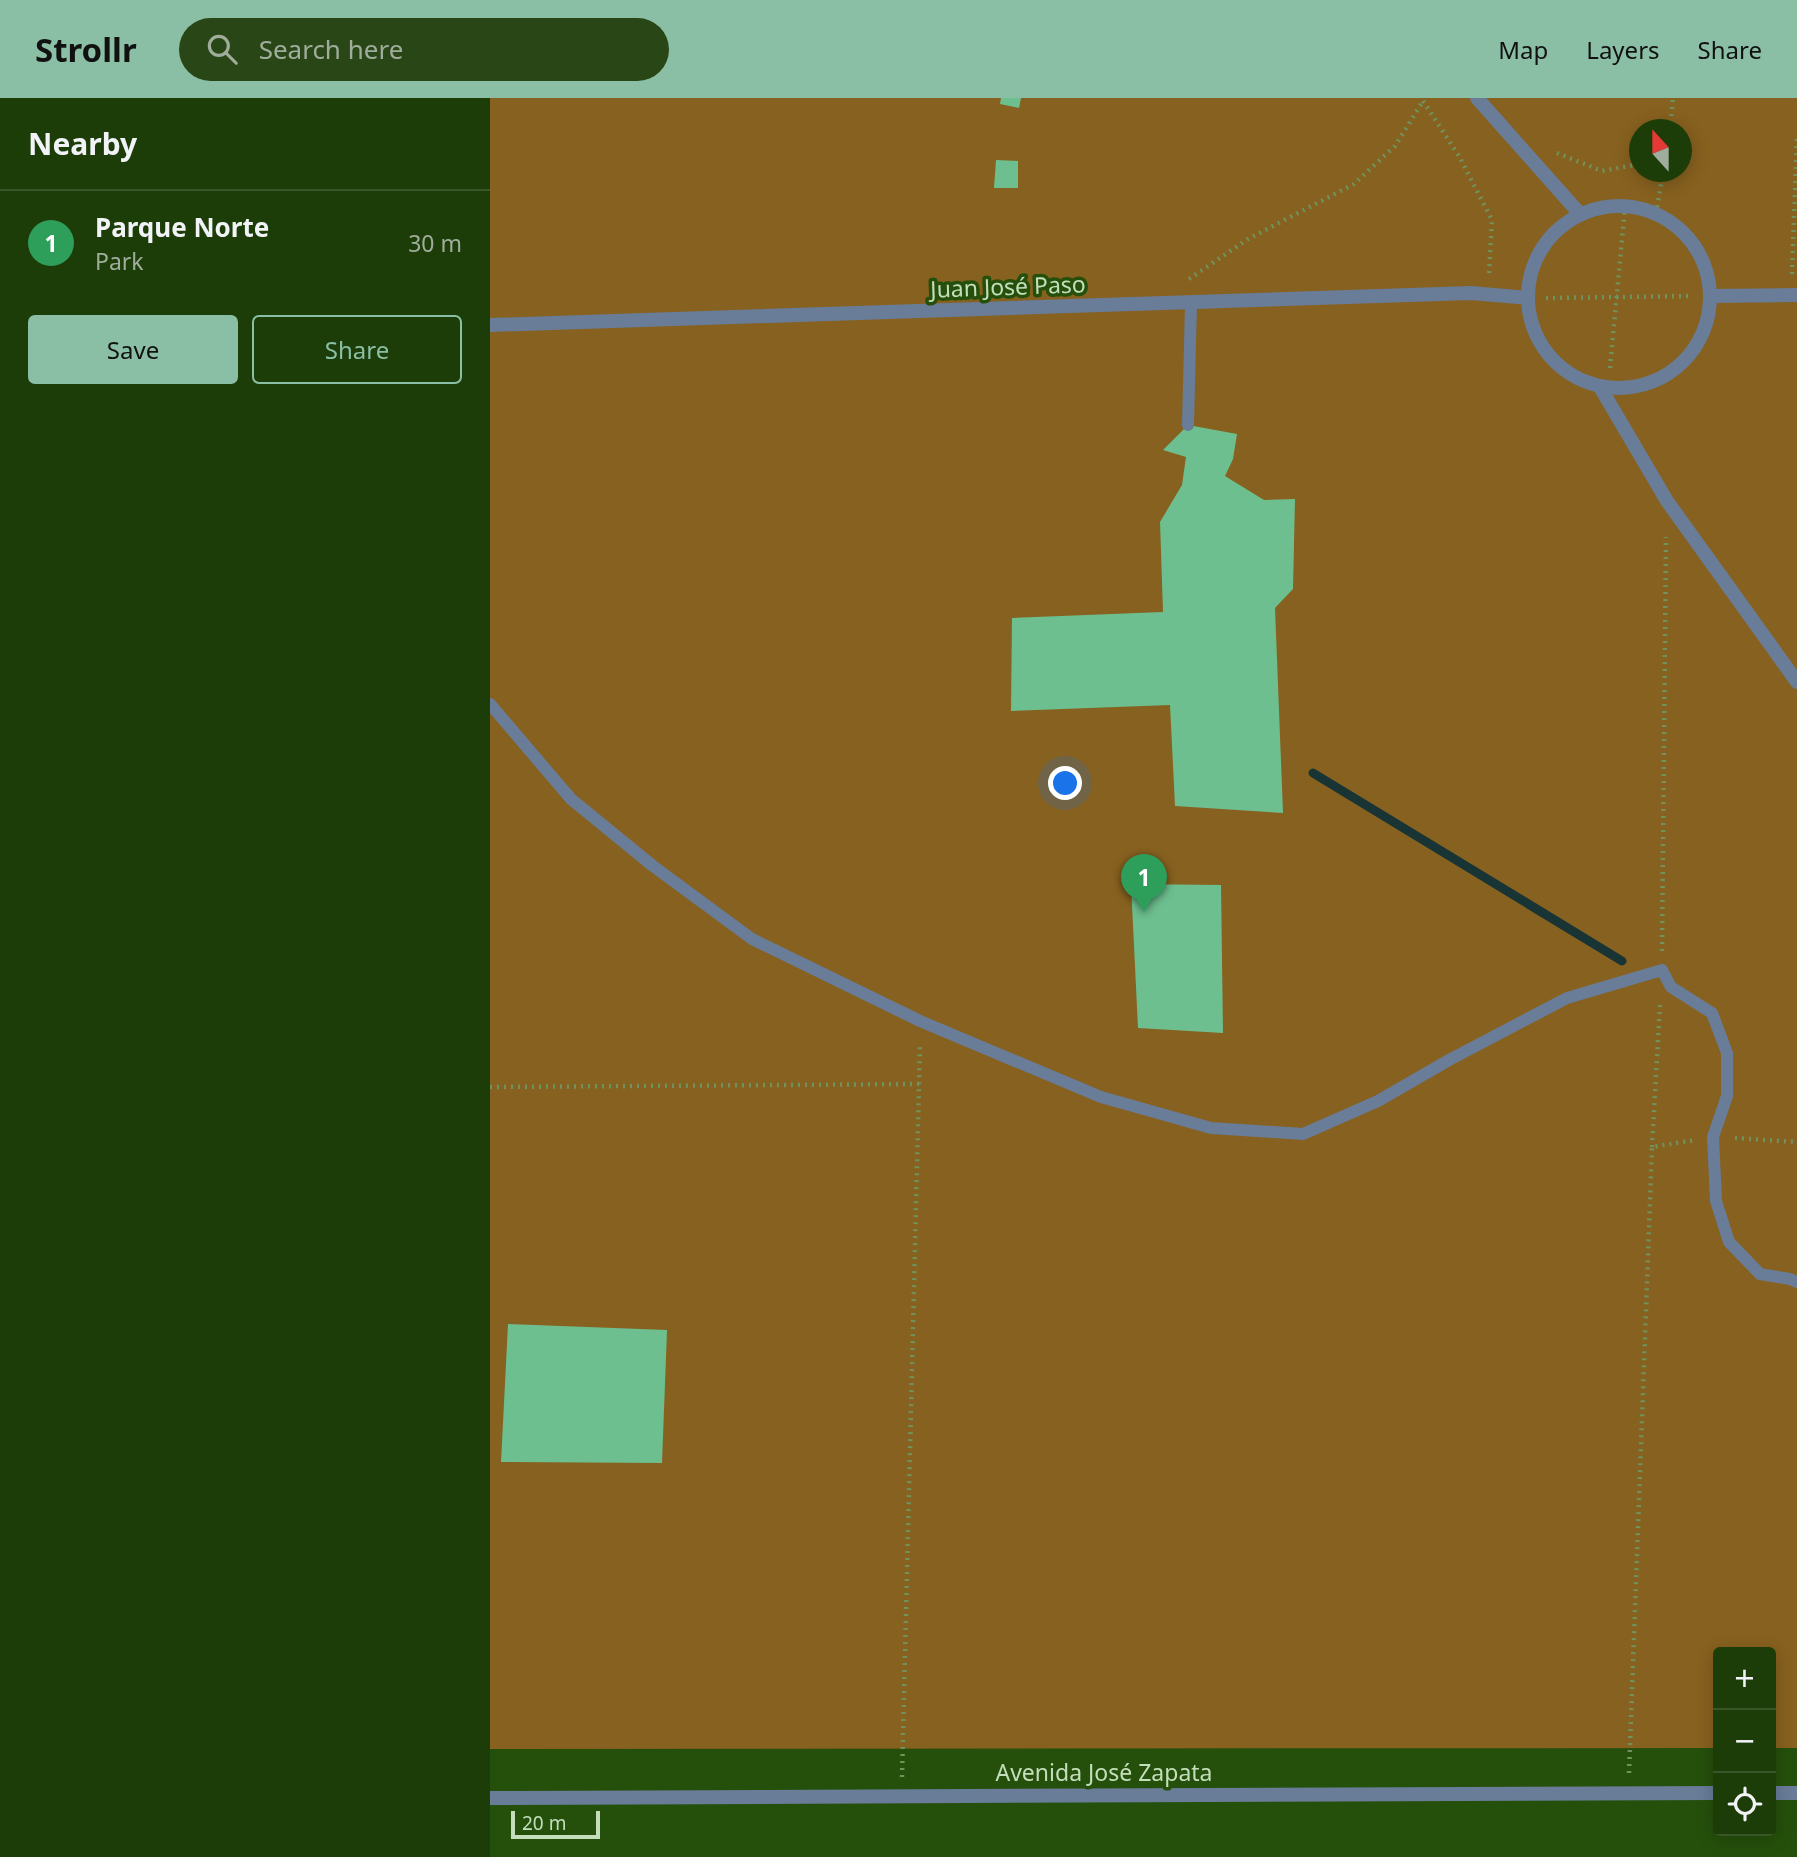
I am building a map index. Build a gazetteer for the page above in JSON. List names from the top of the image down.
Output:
{
  "streets": {
    "street": ["Juan José Paso", "Avenida José Zapata"]
  },
  "scale_bar": "20 m",
  "north": "top",
  "page": {
    "header": "Strollr",
    "search": "Search here",
    "nav": ["Map", "Layers", "Share"],
    "heading": "Nearby",
    "list": [
      {
        "mark": "1",
        "name": "Parque Norte",
        "note": "Park",
        "value": "30 m"
      }
    ],
    "buttons": ["Save", "Share"],
    "pins": "1",
    "map_buttons": ["+", "−"],
    "scale": "20 m"
  }
}
